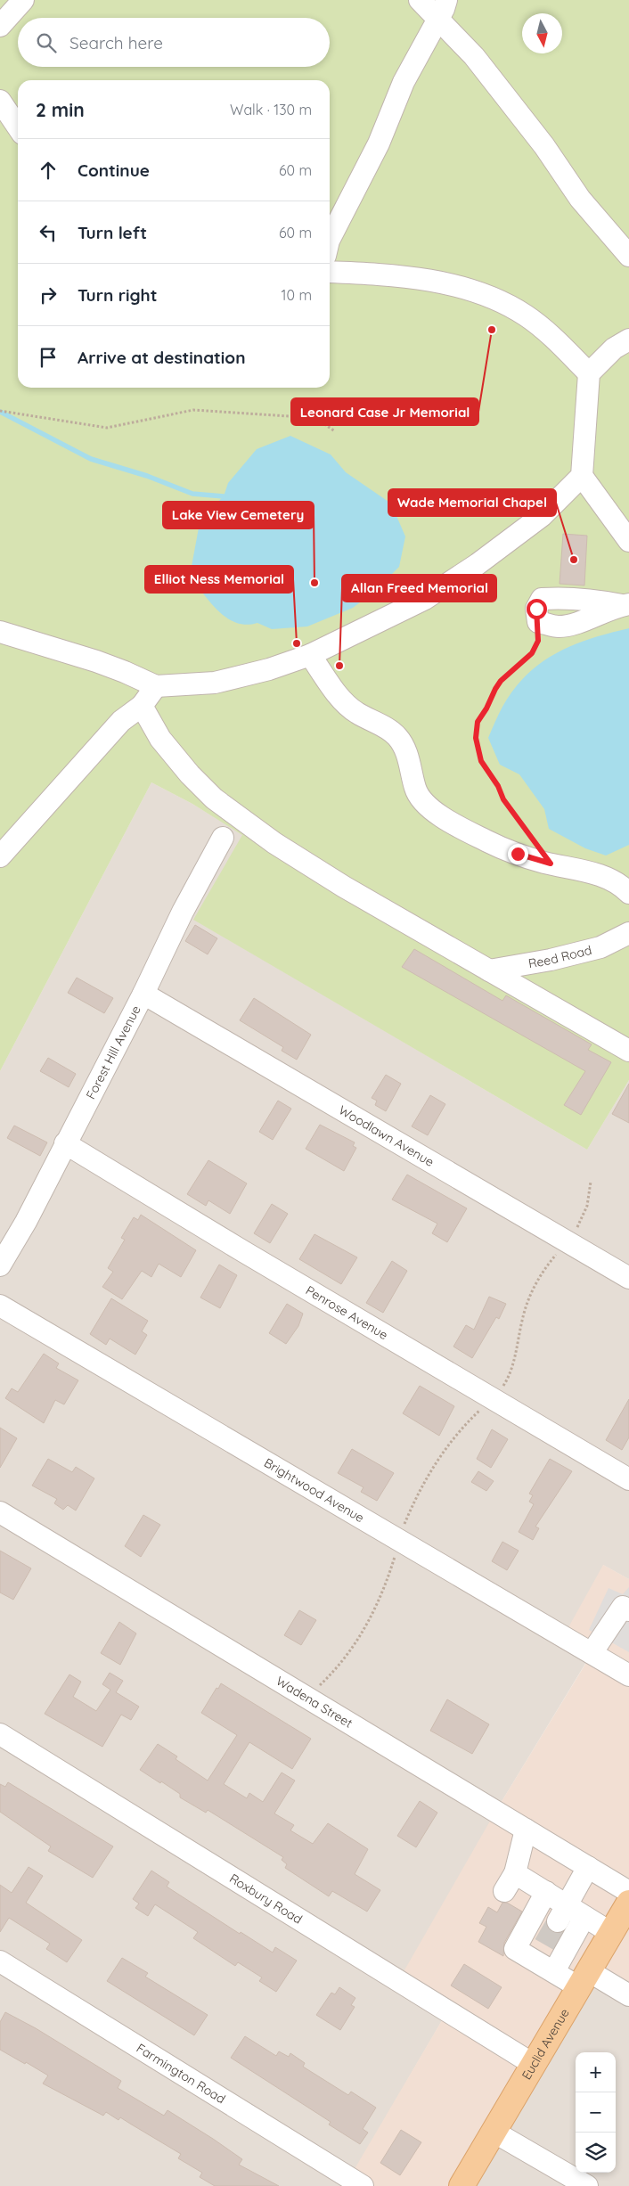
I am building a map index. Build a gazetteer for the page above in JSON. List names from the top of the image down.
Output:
{
  "streets": {
    "main road": ["Euclid Avenue"],
    "street": [
      "Reed Road",
      "Forest Hill Avenue",
      "Woodlawn Avenue",
      "Penrose Avenue",
      "Brightwood Avenue",
      "Wadena Street",
      "Roxbury Road",
      "Farmington Road"
    ]
  },
  "crossings": [
    ["Forest Hill Avenue", "Woodlawn Avenue"],
    ["Forest Hill Avenue", "Penrose Avenue"],
    ["Roxbury Road", "Euclid Avenue"]
  ],
  "places": [
    "Leonard Case Jr Memorial",
    "Wade Memorial Chapel",
    "Lake View Cemetery",
    "Elliot Ness Memorial",
    "Allan Freed Memorial"
  ],
  "north": "bottom",
  "page": {
    "search": "Search here",
    "heading": ["2 min", "Walk · 130 m"],
    "list": [
      ["Continue", "60 m"],
      ["Turn left", "60 m"],
      ["Turn right", "10 m"],
      "Arrive at destination"
    ],
    "map_buttons": ["+", "−"]
  }
}
